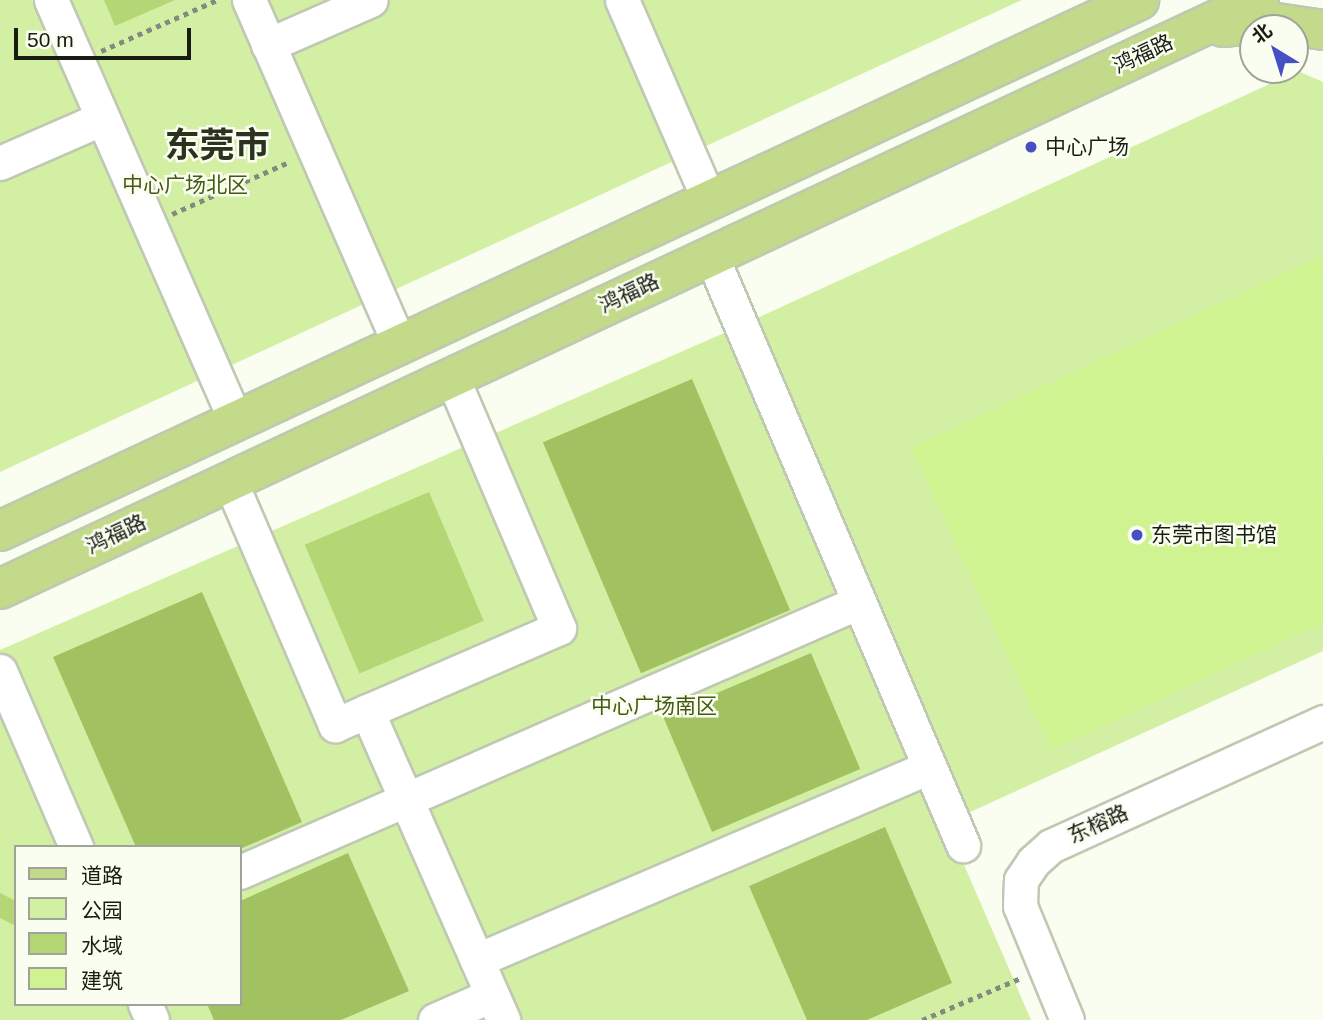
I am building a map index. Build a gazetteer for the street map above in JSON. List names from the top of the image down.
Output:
{
  "streets": {
    "main road": ["鸿福路"],
    "street": ["东榕路"]
  },
  "districts": ["东莞市"],
  "parks": ["中心广场北区", "中心广场南区"],
  "places": ["中心广场", "东莞市图书馆"],
  "legend": [
    "道路",
    "公园",
    "水域",
    "建筑"
  ],
  "scale_bar": "50 m",
  "north": "top left"
}
